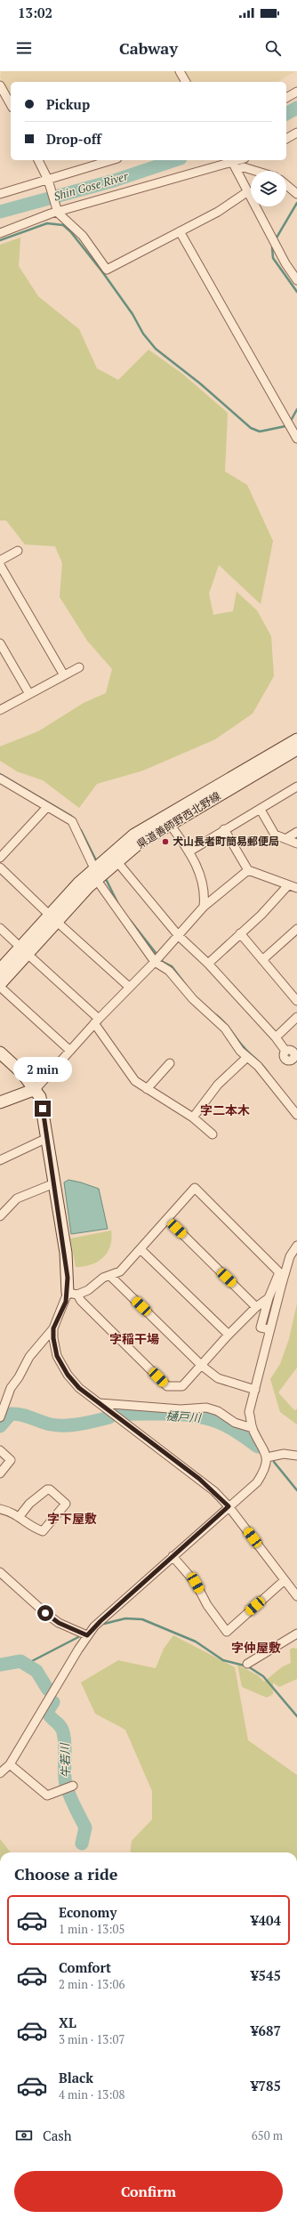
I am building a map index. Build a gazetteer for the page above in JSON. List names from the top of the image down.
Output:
{
  "streets": {
    "main road": ["県道善師野西北野線"]
  },
  "districts": [
    "字二本木",
    "字稲干場",
    "字下屋敷",
    "字仲屋敷"
  ],
  "water": ["Shin Gose River", "樋戸川", "牛若川"],
  "places": ["犬山長者町簡易郵便局"],
  "page": {
    "status": "13:02",
    "header": "Cabway",
    "banner": ["Pickup", "Drop-off"],
    "bubble": "2 min",
    "heading": "Choose a ride",
    "list": [
      {
        "name": "Economy",
        "note": "1 min · 13:05",
        "value": "¥404"
      },
      {
        "name": "Comfort",
        "note": "2 min · 13:06",
        "value": "¥545"
      },
      {
        "name": "XL",
        "note": "3 min · 13:07",
        "value": "¥687"
      },
      {
        "name": "Black",
        "note": "4 min · 13:08",
        "value": "¥785"
      }
    ],
    "pay": ["Cash", "650 m"],
    "buttons": "Confirm"
  }
}
